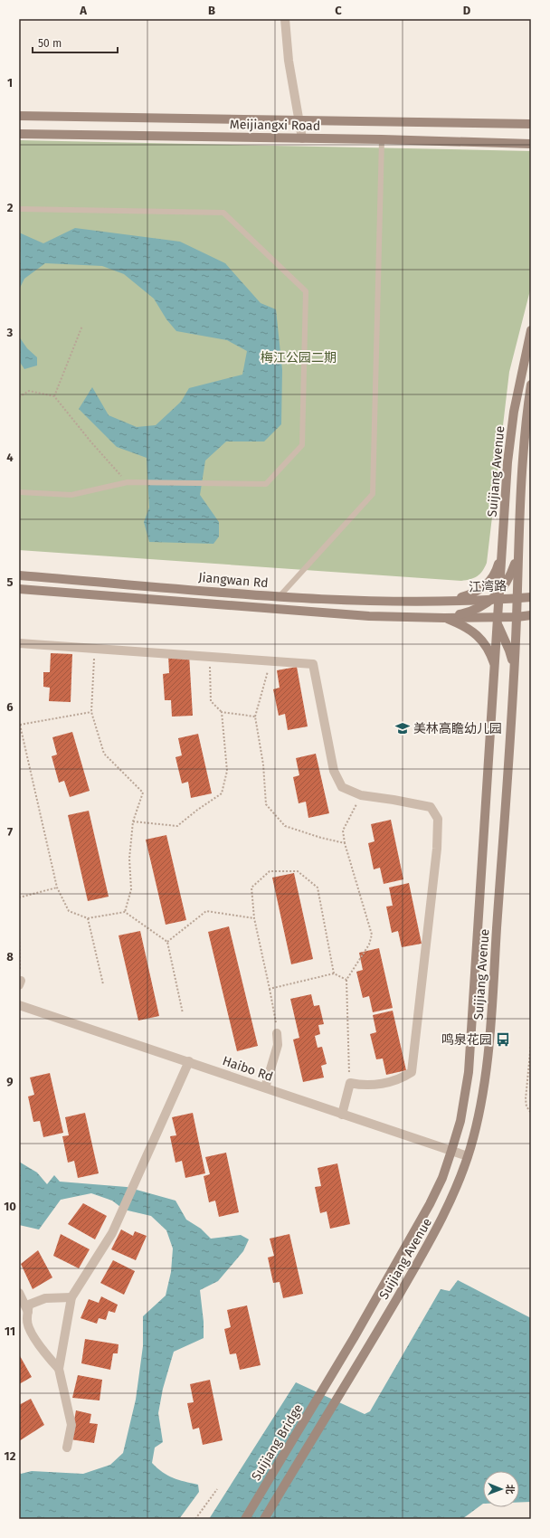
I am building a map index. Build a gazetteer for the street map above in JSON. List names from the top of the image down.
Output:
{
  "streets": {
    "main road": [
      "Meijiangxi Road",
      "Suijiang Avenue",
      "Jiangwan Rd",
      "江湾路",
      "Suijiang Bridge"
    ],
    "street": ["Haibo Rd"]
  },
  "crossings": [
    ["Suijiang Avenue", "江湾路"],
    ["Suijiang Avenue", "Haibo Rd"],
    ["Suijiang Avenue", "Suijiang Bridge"],
    ["Jiangwan Rd", "江湾路"]
  ],
  "parks": ["梅江公园二期"],
  "places": {
    "school or university": ["美林高瞻幼儿园"],
    "bus stop": ["鸣泉花园"]
  },
  "scale_bar": "50 m",
  "north": "right",
  "grid": {
    "columns": [
      "A",
      "B",
      "C",
      "D"
    ],
    "rows": [
      "1",
      "2",
      "3",
      "4",
      "5",
      "6",
      "7",
      "8",
      "9",
      "10",
      "11",
      "12"
    ]
  }
}
